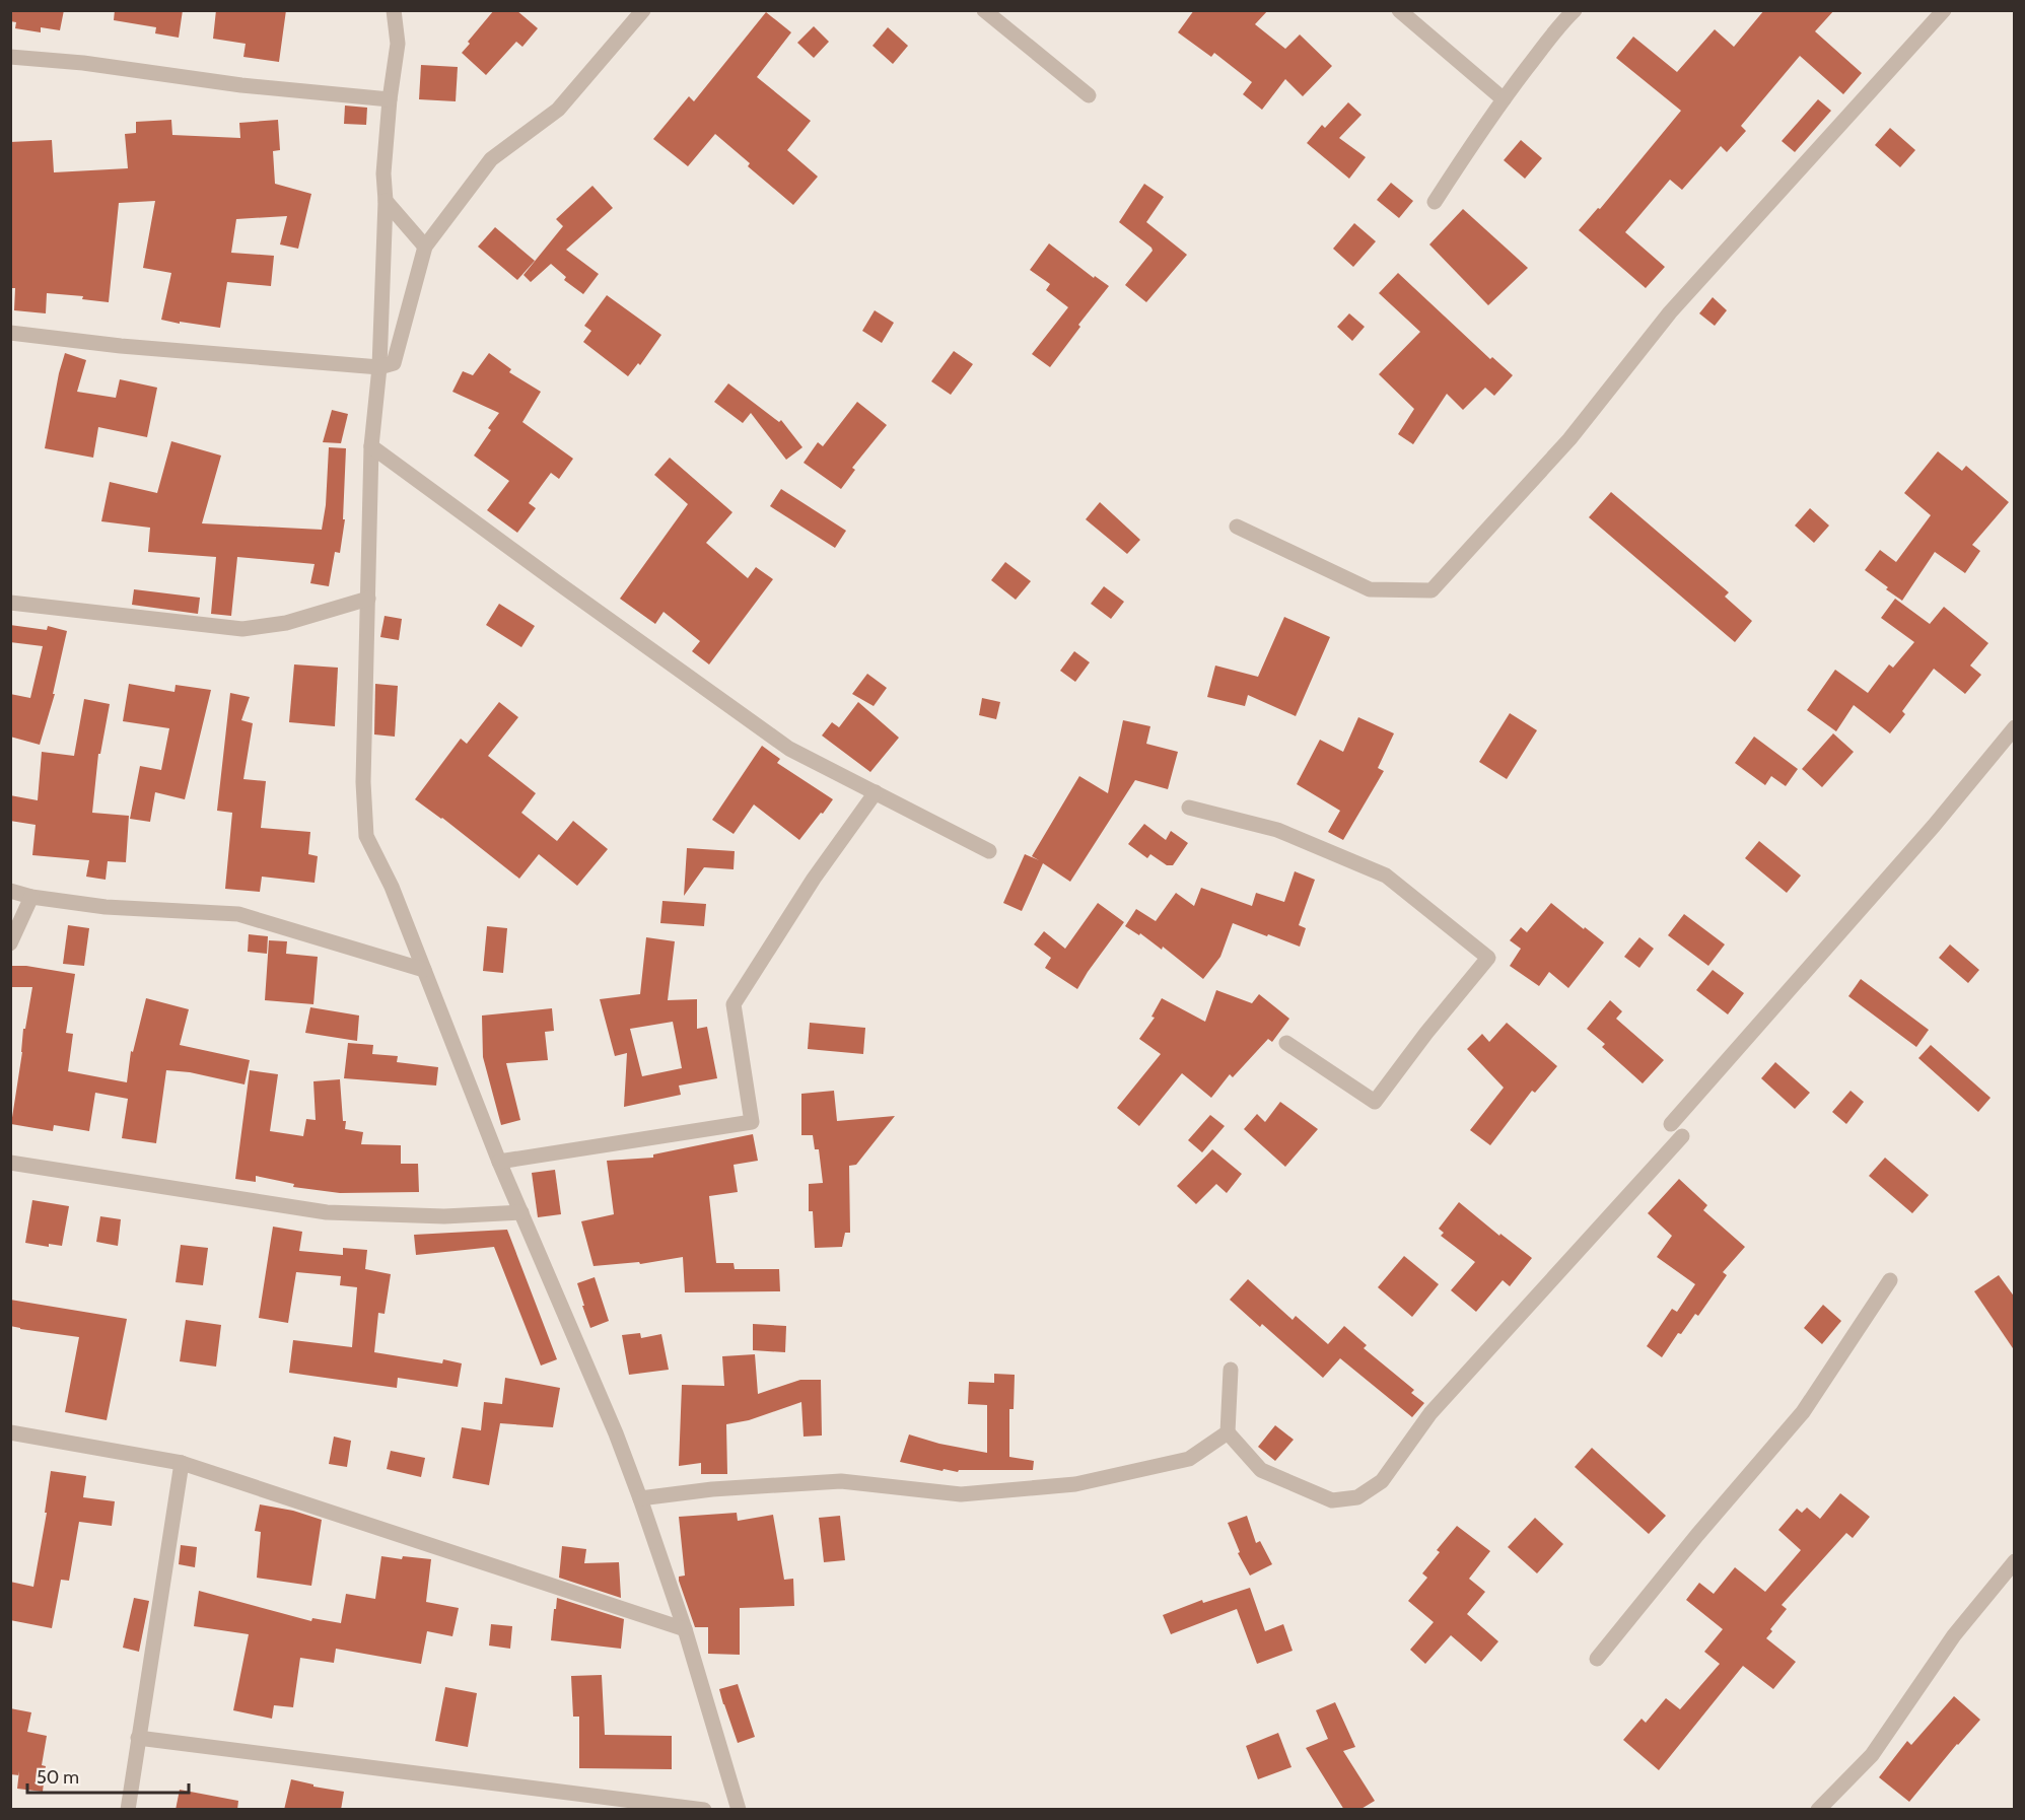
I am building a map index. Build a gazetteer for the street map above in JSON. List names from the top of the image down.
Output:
{
  "scale_bar": "50 m"
}
